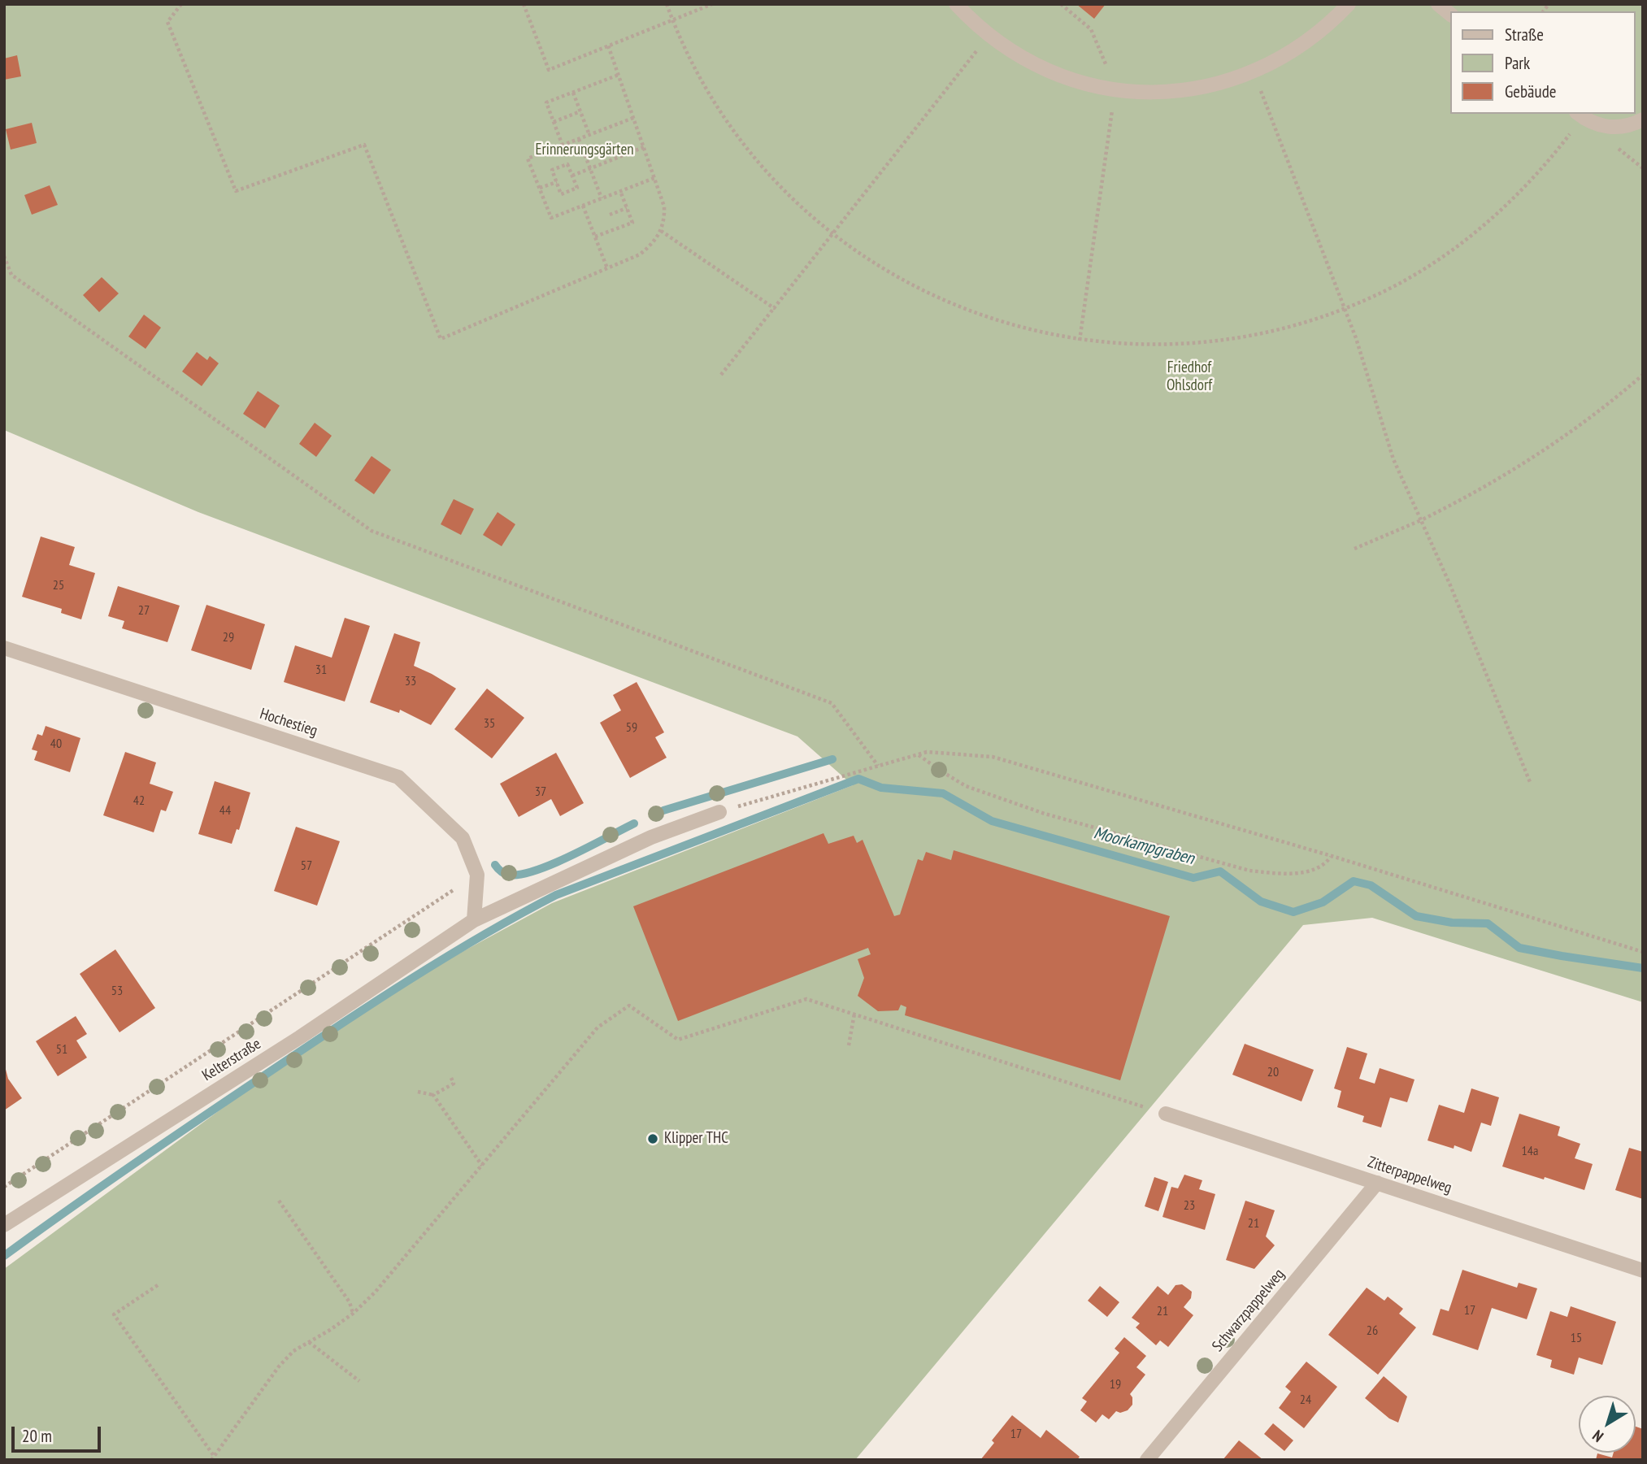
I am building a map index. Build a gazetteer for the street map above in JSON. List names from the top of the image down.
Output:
{
  "streets": {
    "street": [
      "Hochestieg",
      "Kelterstraße",
      "Zitterpappelweg",
      "Schwarzpappelweg"
    ]
  },
  "crossings": [
    ["Hochestieg", "Kelterstraße"],
    ["Zitterpappelweg", "Schwarzpappelweg"]
  ],
  "water": ["Moorkampgraben"],
  "parks": ["Erinnerungsgärten", "Friedhof Ohlsdorf"],
  "places": ["Klipper THC"],
  "house_numbers": [
    "25",
    "27",
    "29",
    "31",
    "33",
    "35",
    "59",
    "40",
    "37",
    "42",
    "44",
    "57",
    "53",
    "51",
    "20",
    "14a",
    "23",
    "21",
    "17",
    "21",
    "26",
    "15",
    "19",
    "24",
    "17"
  ],
  "legend": ["Straße", "Park", "Gebäude"],
  "scale_bar": "20 m",
  "north": "bottom left"
}
